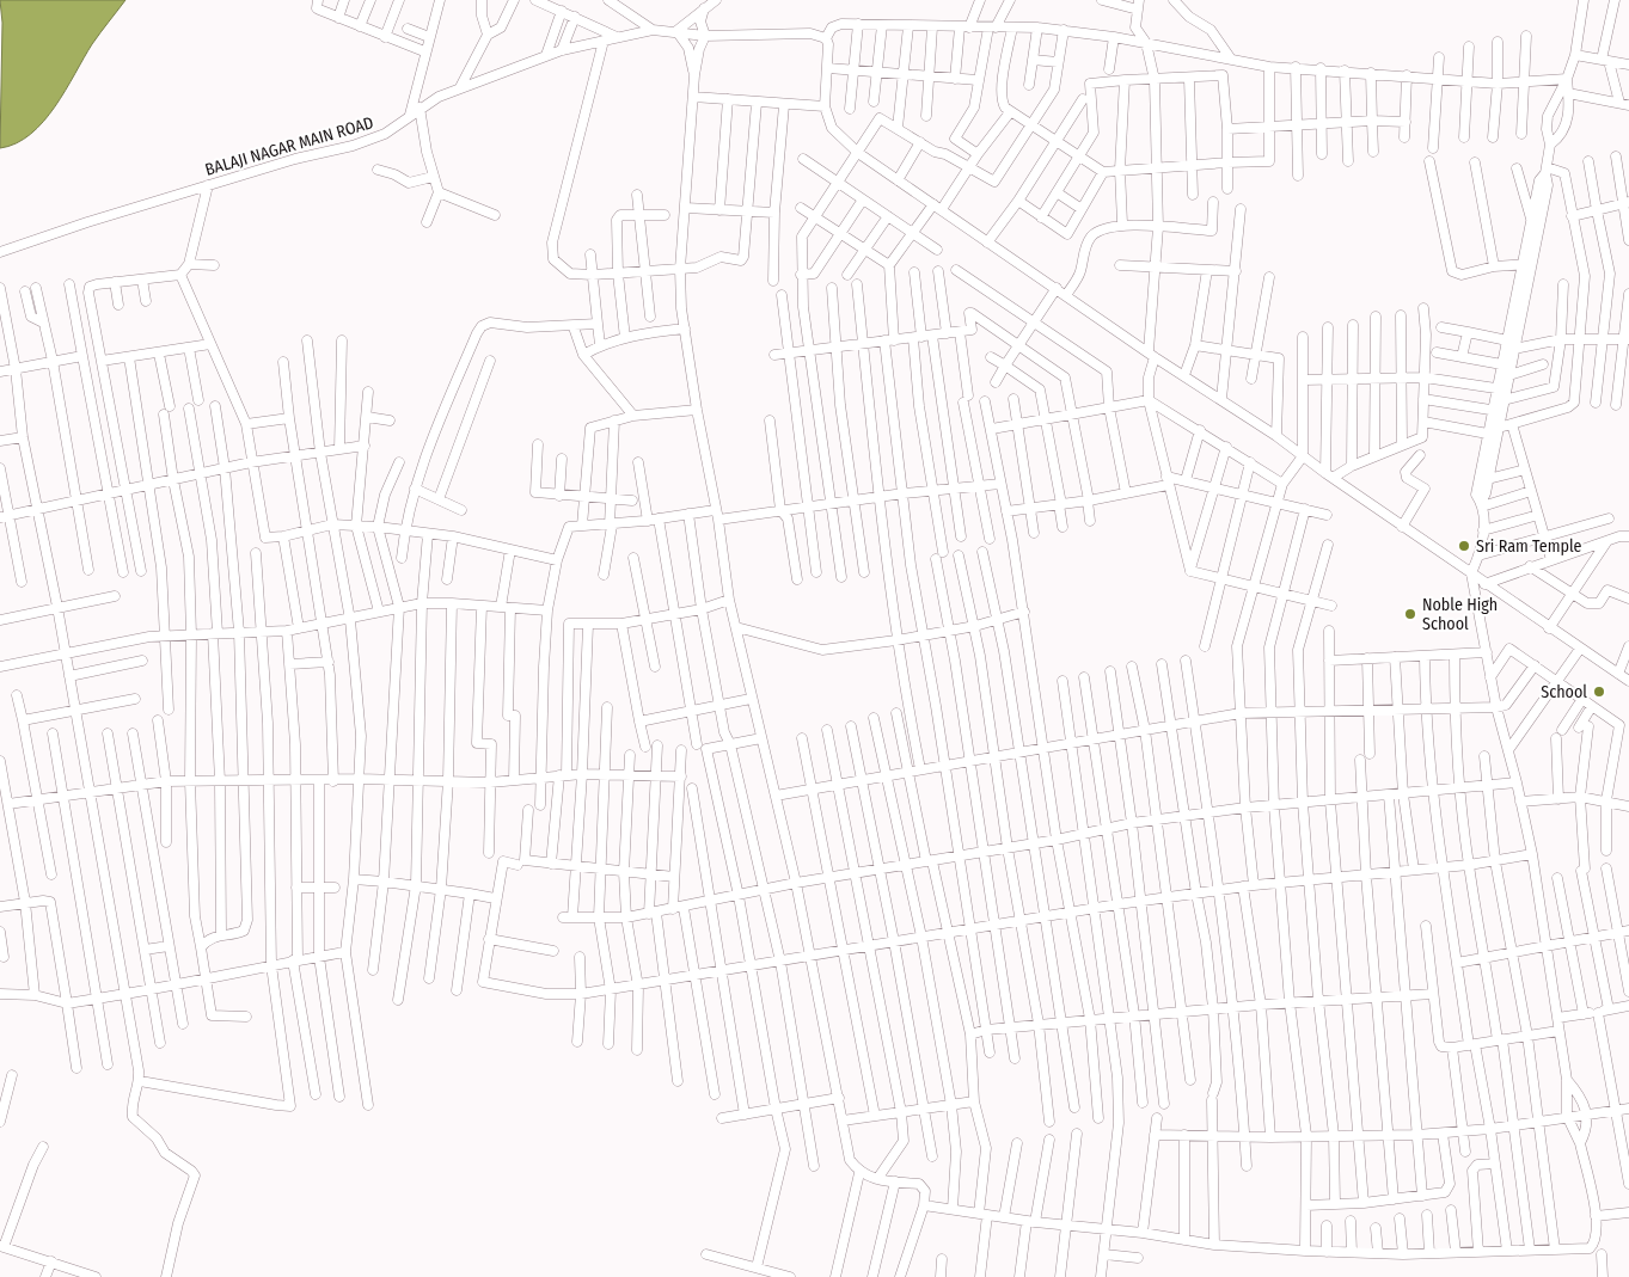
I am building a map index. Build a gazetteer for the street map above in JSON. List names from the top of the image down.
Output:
{
  "streets": {
    "street": ["BALAJI NAGAR MAIN ROAD"]
  },
  "places": ["Sri Ram Temple", "Noble High School", "School"]
}
